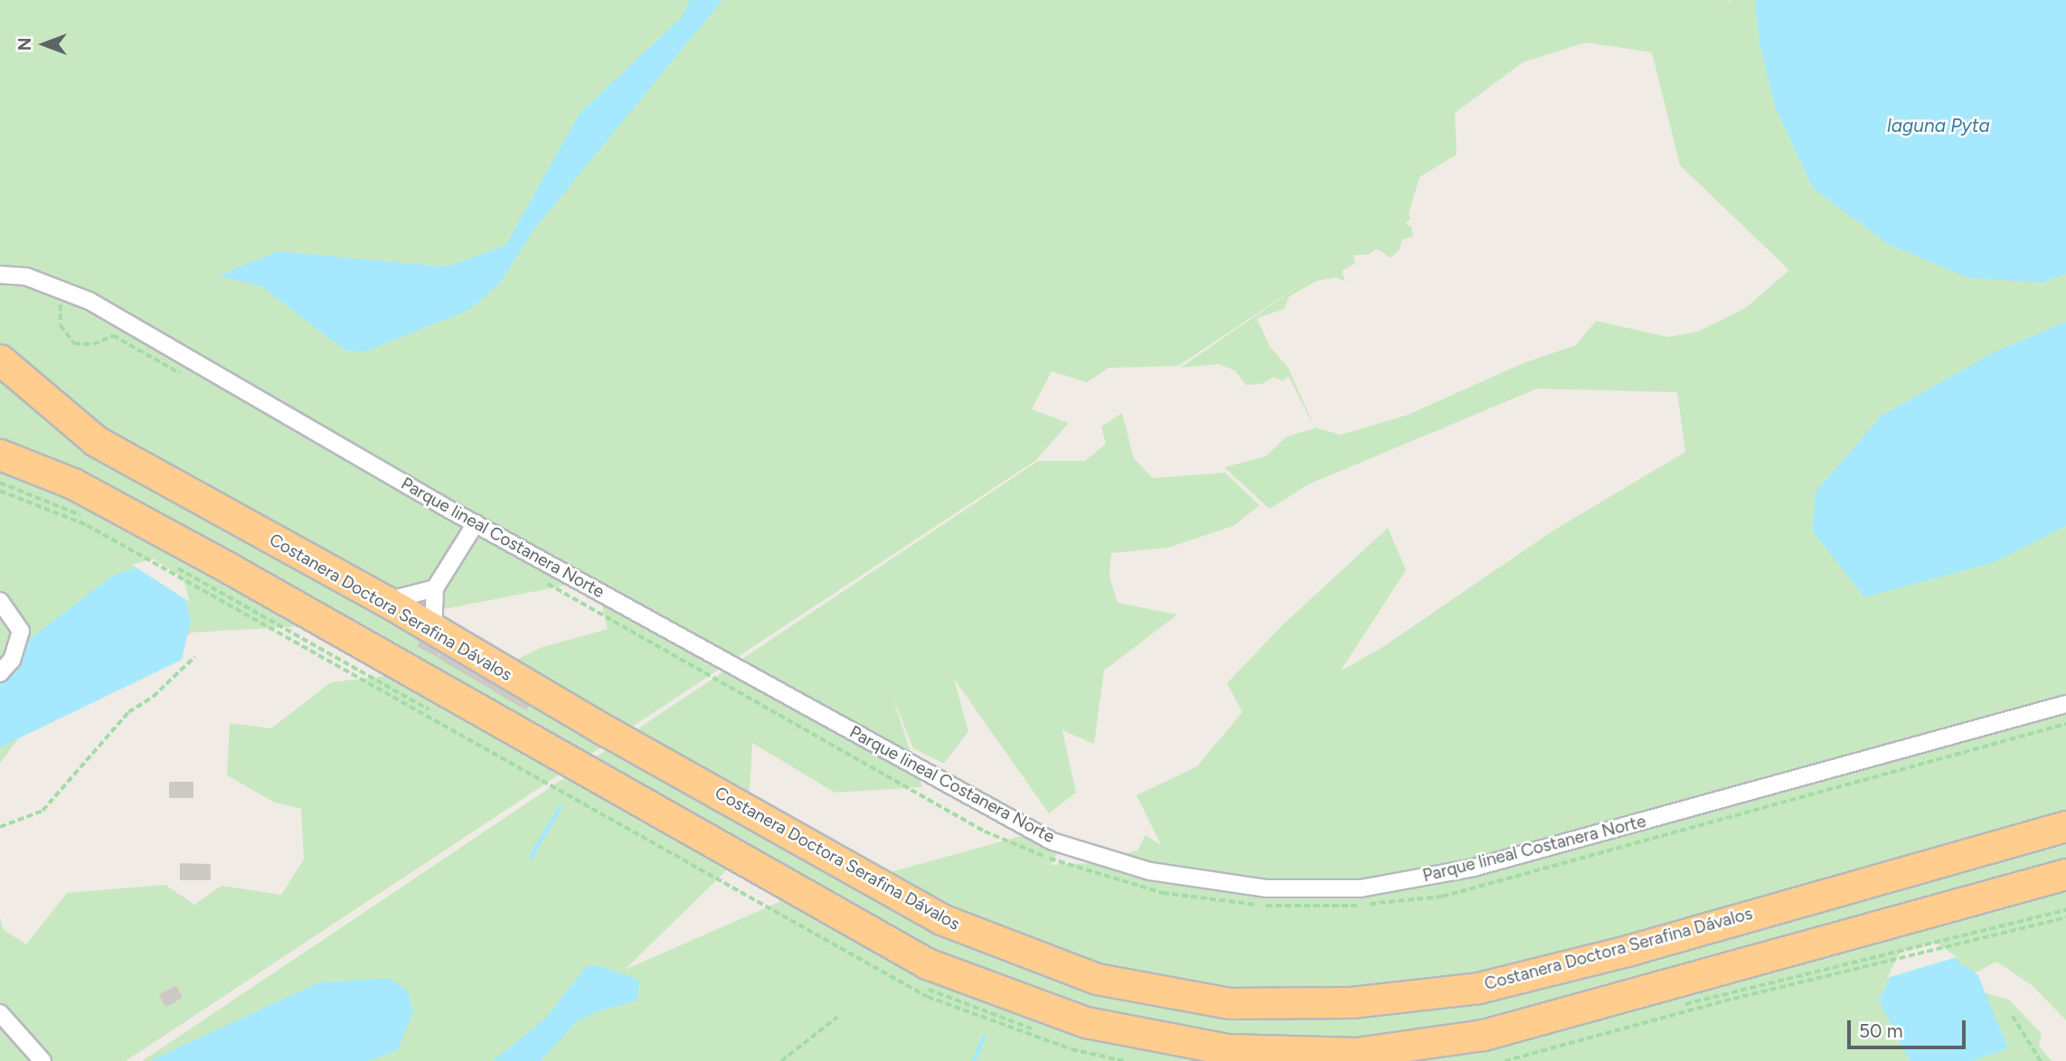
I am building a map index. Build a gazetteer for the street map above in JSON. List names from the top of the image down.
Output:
{
  "streets": {
    "highway": ["Costanera Doctora Serafina Dávalos"],
    "street": ["Parque lineal Costanera Norte"]
  },
  "water": ["laguna Pyta"],
  "scale_bar": "50 m",
  "north": "left"
}
